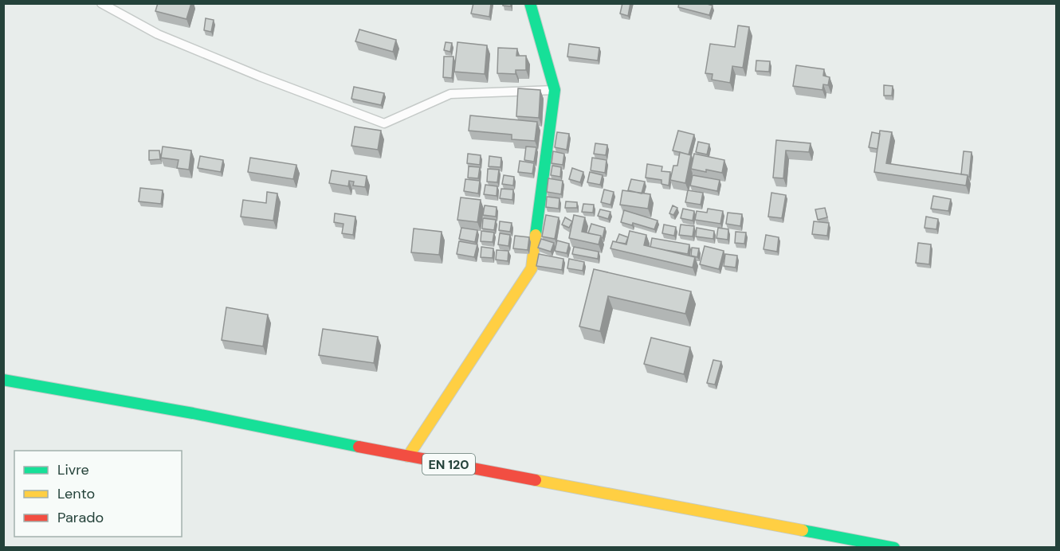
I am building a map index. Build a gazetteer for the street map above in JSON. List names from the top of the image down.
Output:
{
  "streets": {
    "main road": ["EN 120"]
  },
  "legend": ["Livre", "Lento", "Parado"]
}
